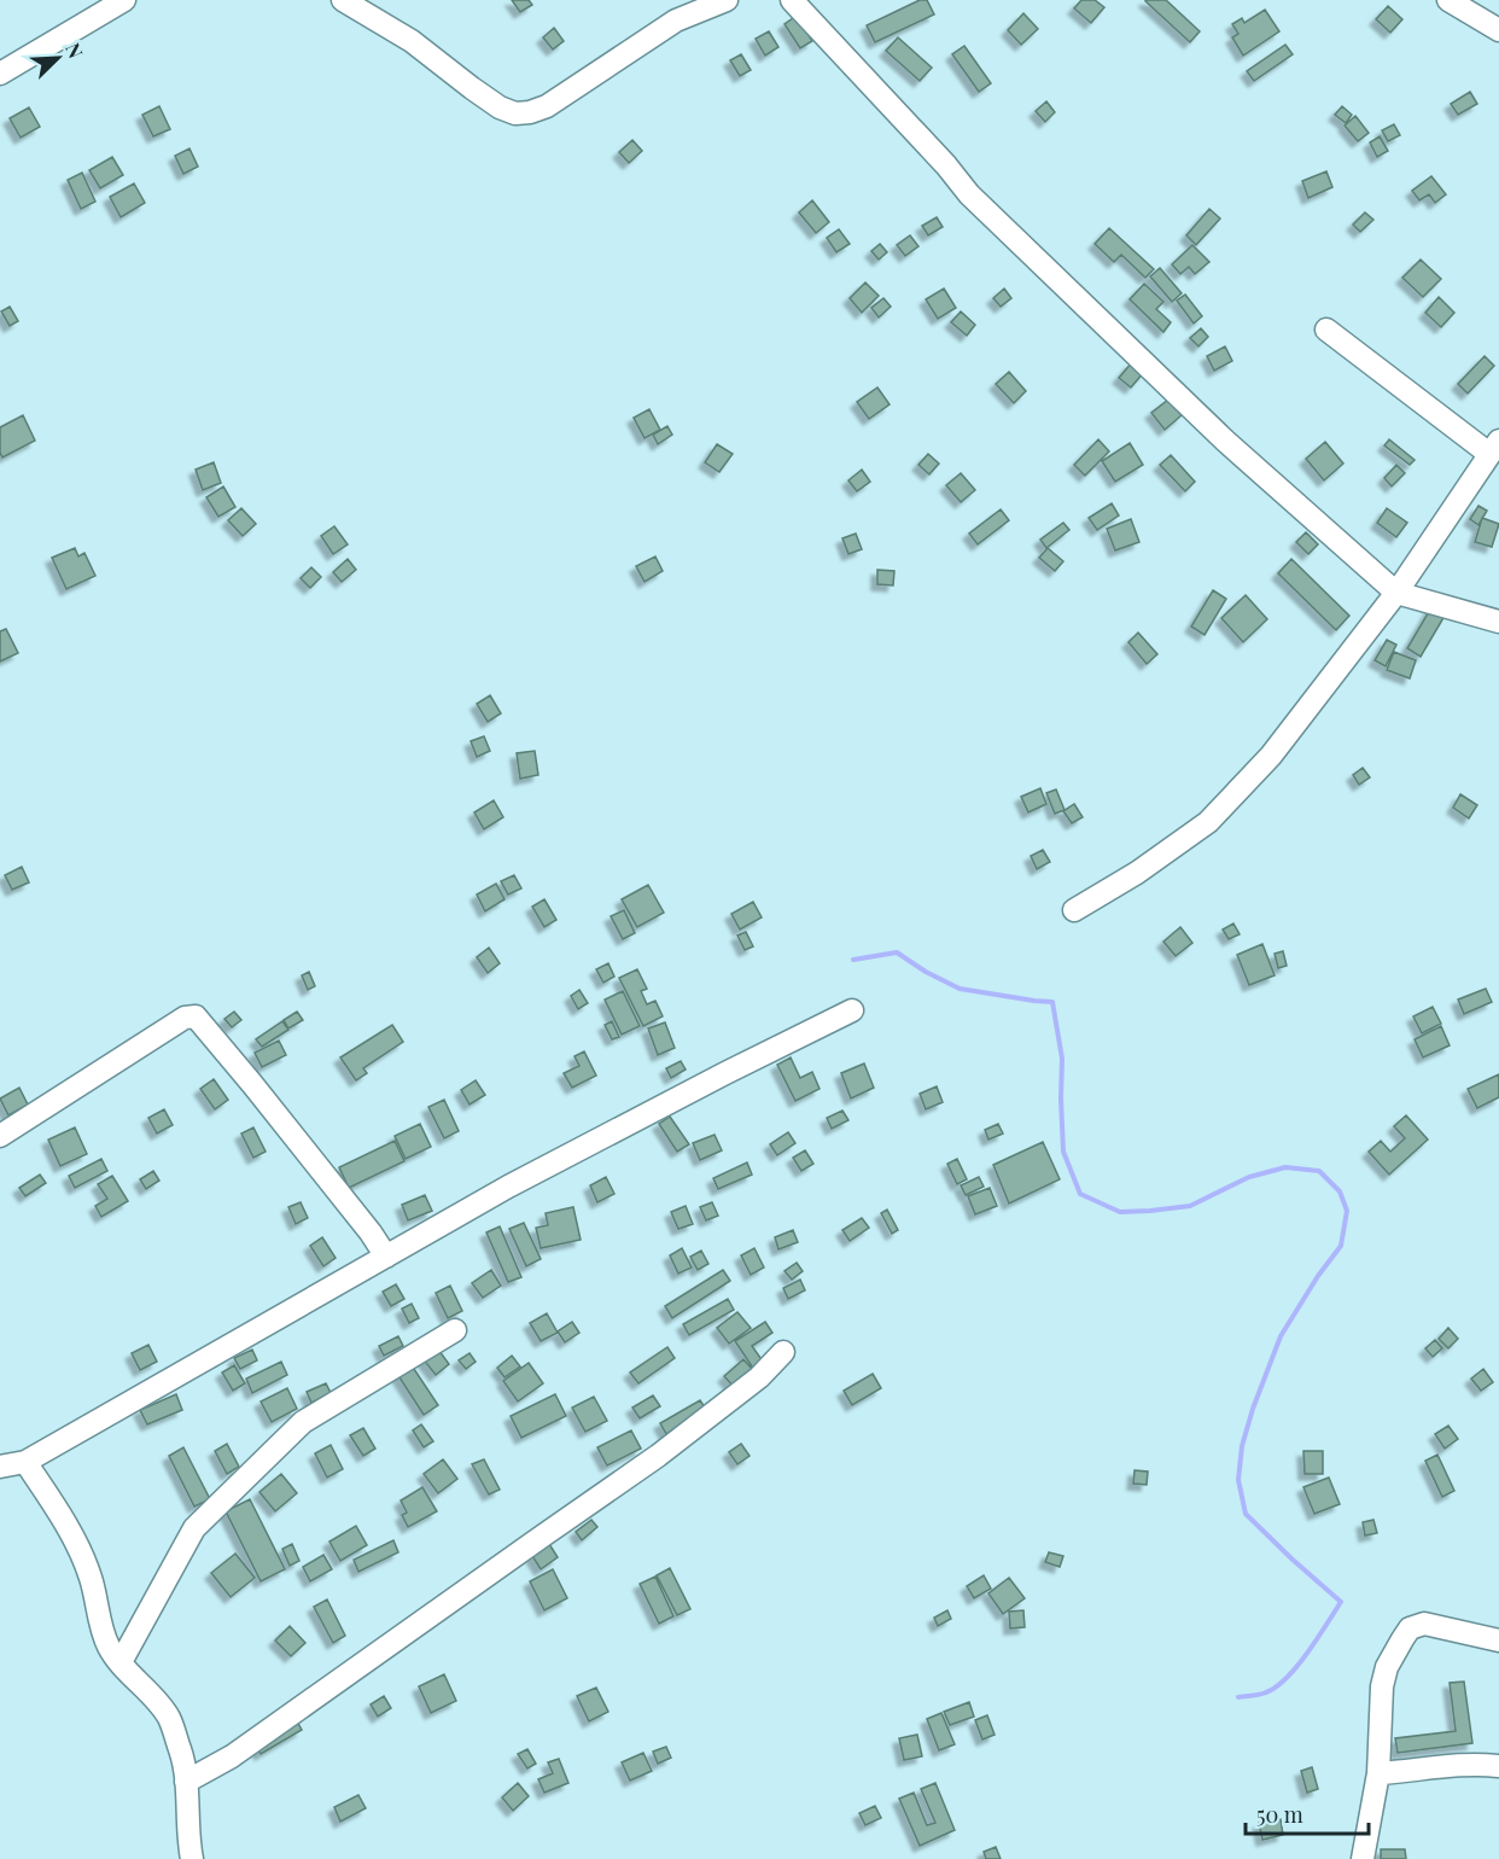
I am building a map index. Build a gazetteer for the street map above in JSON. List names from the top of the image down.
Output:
{
  "scale_bar": "50 m",
  "north": "top right"
}
